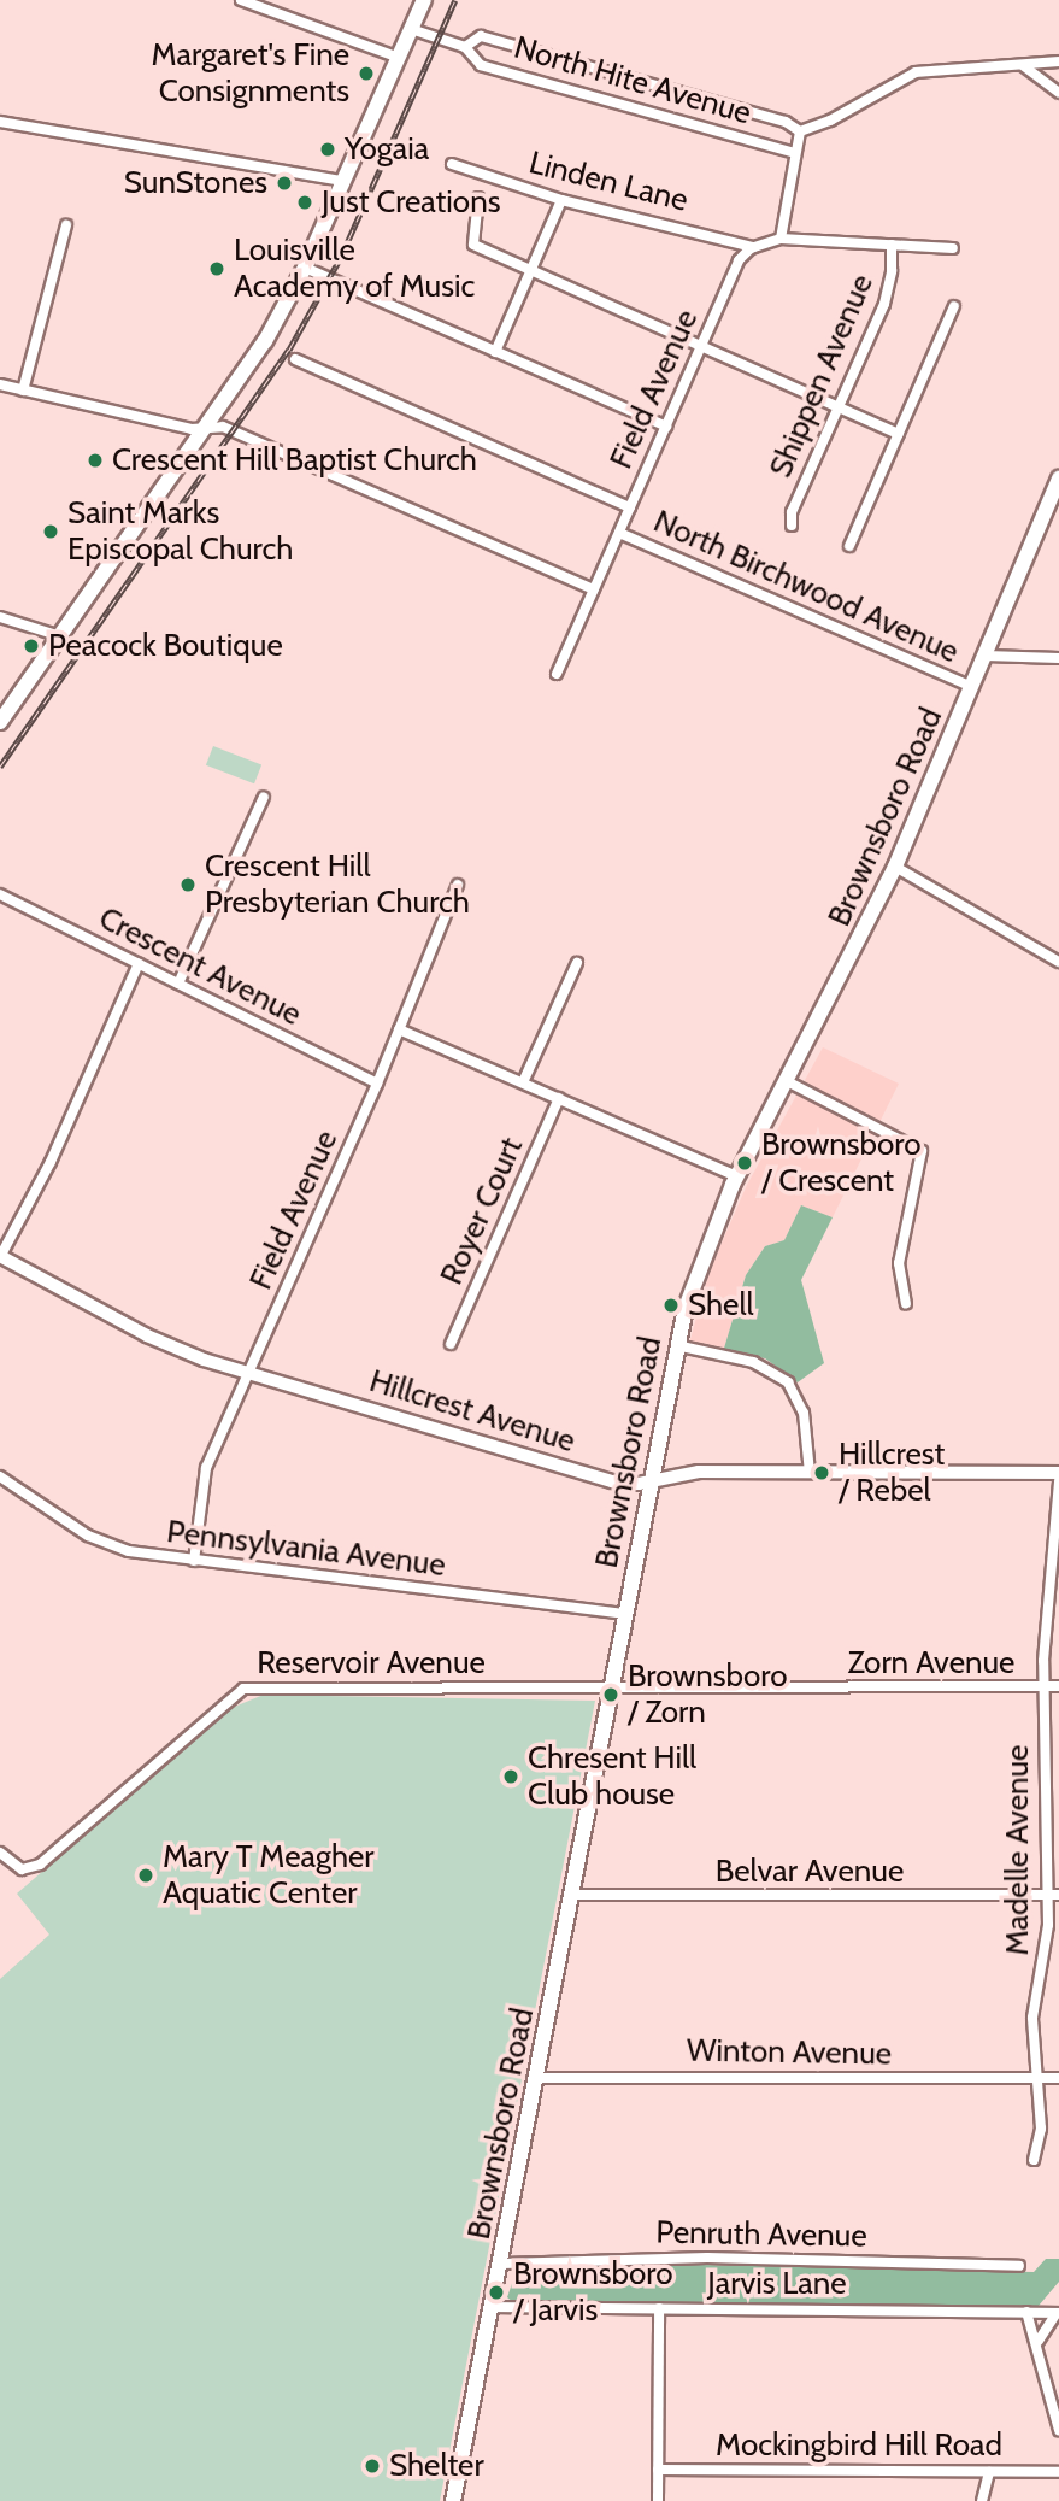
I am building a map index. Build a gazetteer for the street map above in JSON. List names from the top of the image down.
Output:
{
  "streets": {
    "main road": ["Brownsboro Road", "Hillcrest Avenue"],
    "street": [
      "North Hite Avenue",
      "Linden Lane",
      "Shippen Avenue",
      "Field Avenue",
      "North Birchwood Avenue",
      "Crescent Avenue",
      "Royer Court",
      "Pennsylvania Avenue",
      "Reservoir Avenue",
      "Zorn Avenue",
      "Madelle Avenue",
      "Belvar Avenue",
      "Winton Avenue",
      "Penruth Avenue",
      "Jarvis Lane",
      "Mockingbird Hill Road"
    ]
  },
  "crossings": [
    ["Linden Lane", "Field Avenue"],
    ["Field Avenue", "North Birchwood Avenue"],
    ["Field Avenue", "Crescent Avenue"],
    ["Field Avenue", "Hillcrest Avenue"],
    ["Field Avenue", "Pennsylvania Avenue"],
    ["North Birchwood Avenue", "Brownsboro Road"],
    ["Brownsboro Road", "Hillcrest Avenue"],
    ["Brownsboro Road", "Pennsylvania Avenue"],
    ["Brownsboro Road", "Reservoir Avenue"],
    ["Brownsboro Road", "Zorn Avenue"],
    ["Brownsboro Road", "Belvar Avenue"],
    ["Brownsboro Road", "Winton Avenue"],
    ["Brownsboro Road", "Penruth Avenue"],
    ["Brownsboro Road", "Jarvis Lane"],
    ["Reservoir Avenue", "Zorn Avenue"],
    ["Zorn Avenue", "Madelle Avenue"],
    ["Madelle Avenue", "Belvar Avenue"],
    ["Madelle Avenue", "Winton Avenue"]
  ],
  "places": [
    "Margaret's Fine Consignments",
    "Yogaia",
    "SunStones",
    "Just Creations",
    "Louisville Academy of Music",
    "Crescent Hill Baptist Church",
    "Saint Marks Episcopal Church",
    "Peacock Boutique",
    "Crescent Hill Presbyterian Church",
    "Brownsboro / Crescent",
    "Shell",
    "Hillcrest / Rebel",
    "Brownsboro / Zorn",
    "Chresent Hill Club house",
    "Mary T Meagher Aquatic Center",
    "Brownsboro / Jarvis",
    "Shelter"
  ]
}
